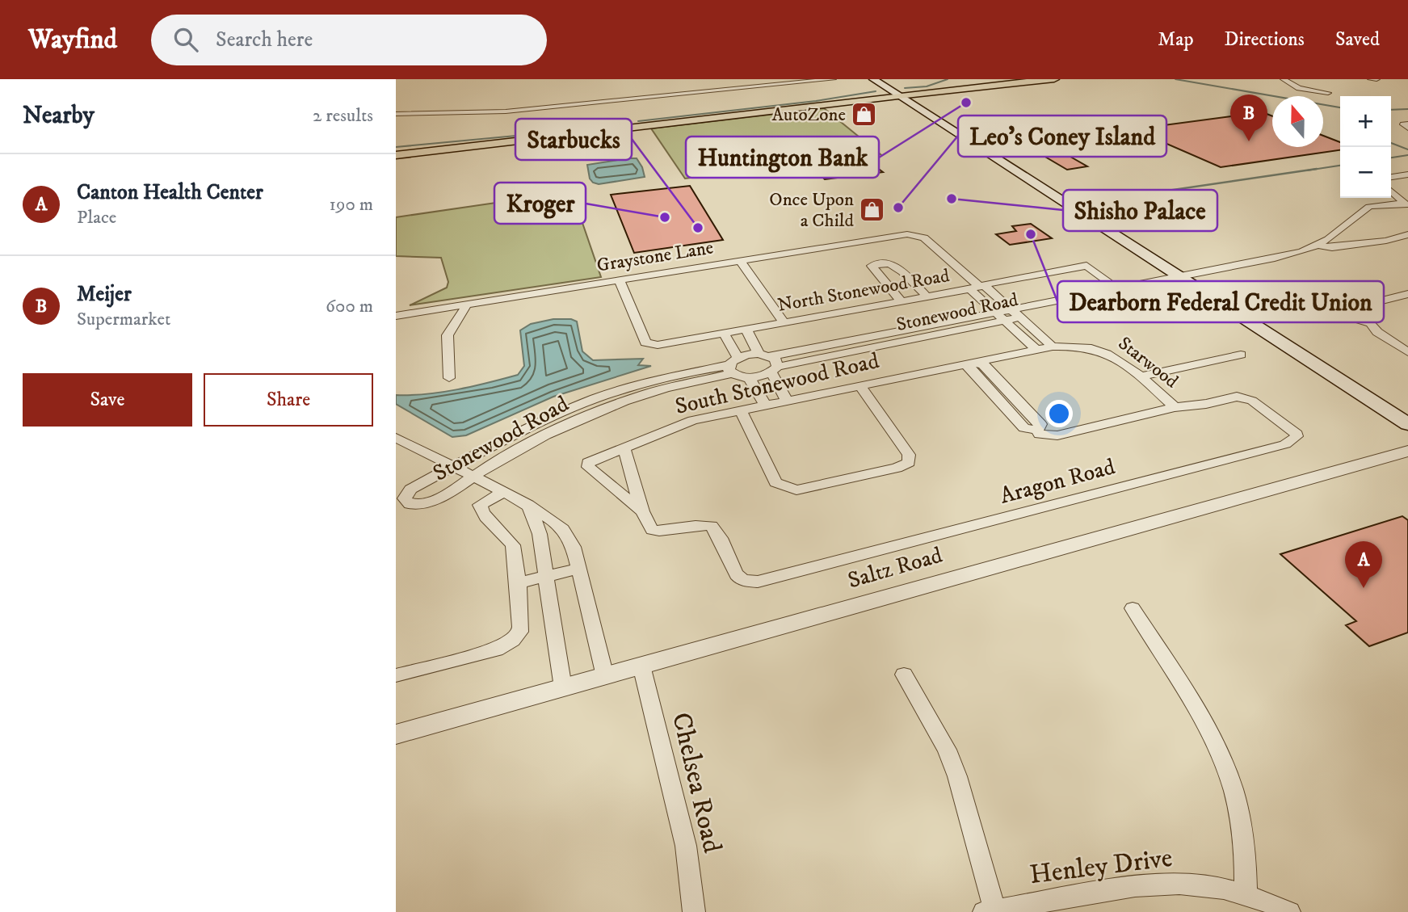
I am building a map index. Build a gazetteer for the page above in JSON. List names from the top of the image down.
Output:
{
  "streets": {
    "street": [
      "Graystone Lane",
      "North Stonewood Road",
      "Stonewood Road",
      "Starwood",
      "South Stonewood Road",
      "Aragon Road",
      "Saltz Road",
      "Chelsea Road",
      "Henley Drive"
    ]
  },
  "crossings": [
    ["Graystone Lane", "North Stonewood Road"],
    ["Starwood", "South Stonewood Road"],
    ["Starwood", "Aragon Road"],
    ["South Stonewood Road", "Aragon Road"],
    ["Saltz Road", "Chelsea Road"]
  ],
  "places": {
    "other": [
      "Huntington Bank",
      "Shisho Palace",
      "Leo's Coney Island",
      "Kroger",
      "Starbucks",
      "Dearborn Federal Credit Union"
    ],
    "shop": ["AutoZone", "Once Upon a Child"]
  },
  "north": "top",
  "page": {
    "header": "Wayfind",
    "search": "Search here",
    "nav": ["Map", "Directions", "Saved"],
    "heading": ["Nearby", "2 results"],
    "pins": ["B", "A"],
    "map_buttons": ["+", "−"],
    "list": [
      {
        "mark": "A",
        "name": "Canton Health Center",
        "note": "Place",
        "value": "190 m"
      },
      {
        "mark": "B",
        "name": "Meijer",
        "note": "Supermarket",
        "value": "600 m"
      }
    ],
    "buttons": ["Save", "Share"]
  }
}
